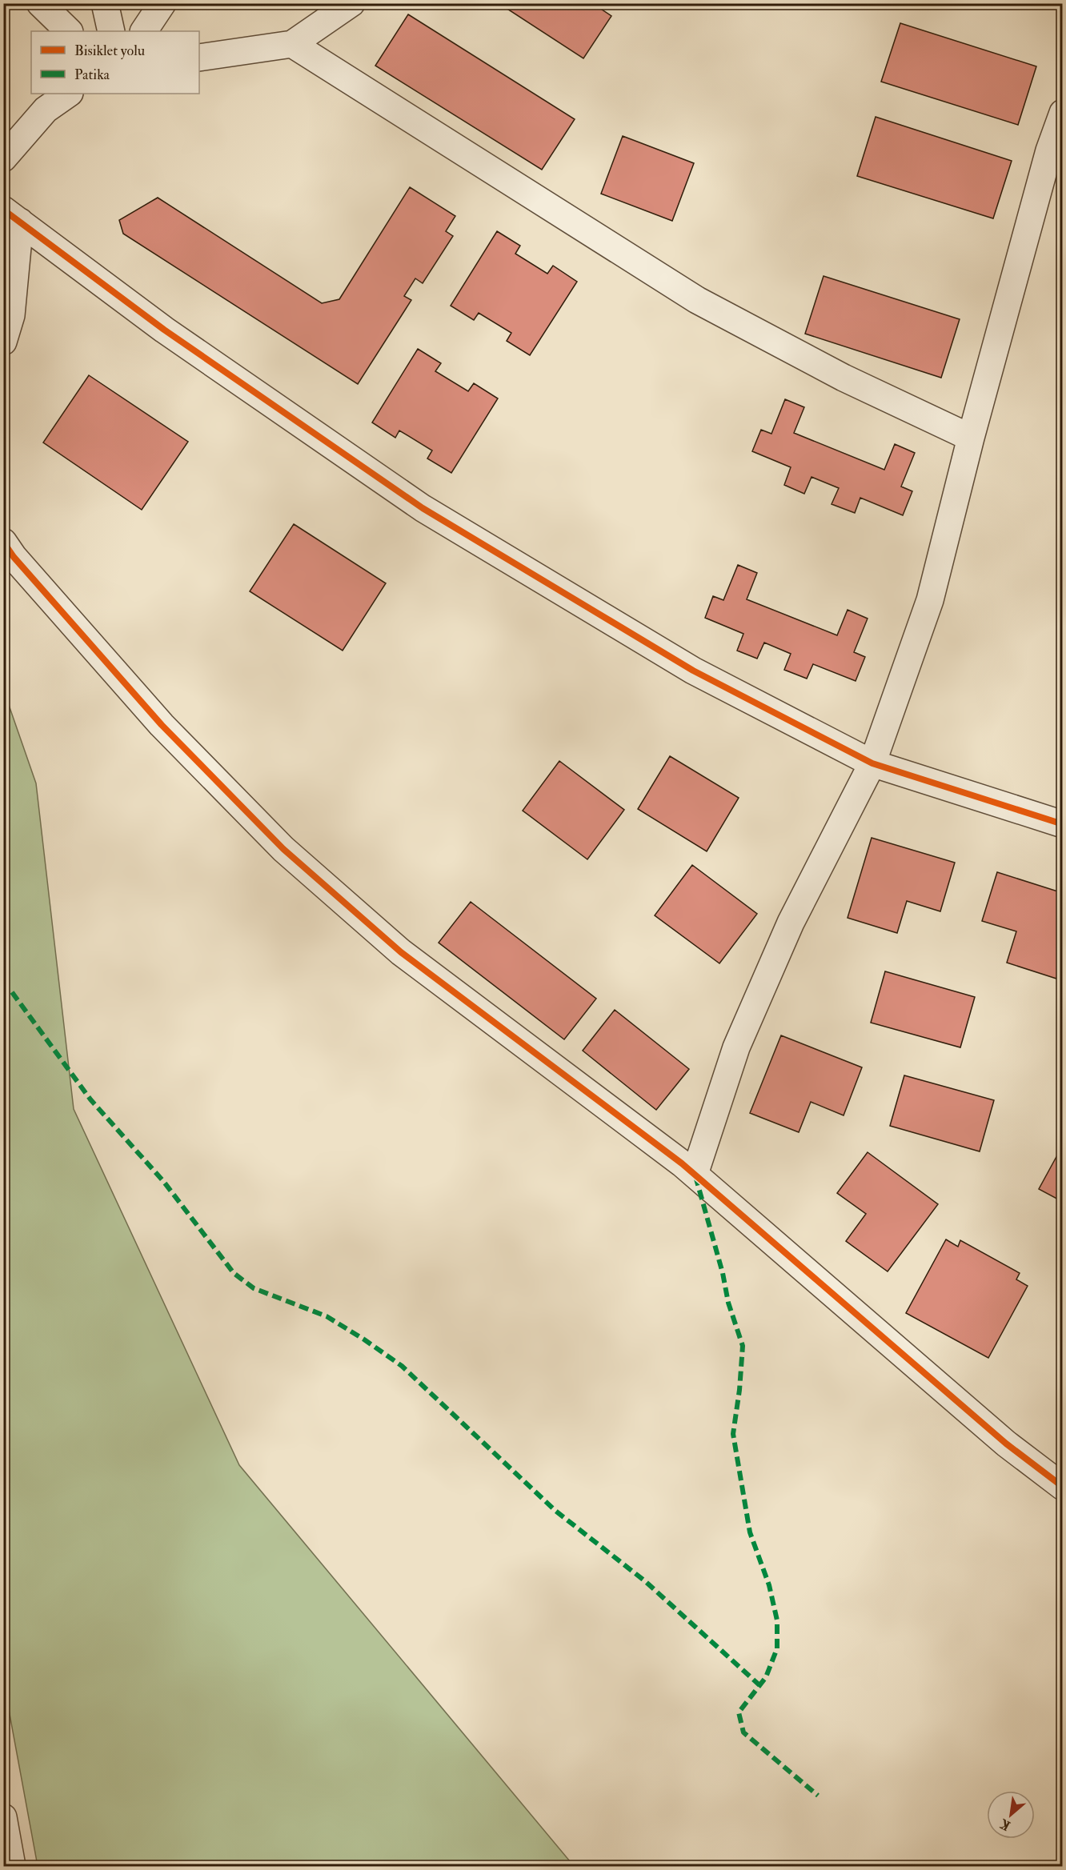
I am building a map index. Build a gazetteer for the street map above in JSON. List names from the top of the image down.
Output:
{
  "legend": ["Bisiklet yolu", "Patika"],
  "north": "bottom left"
}
